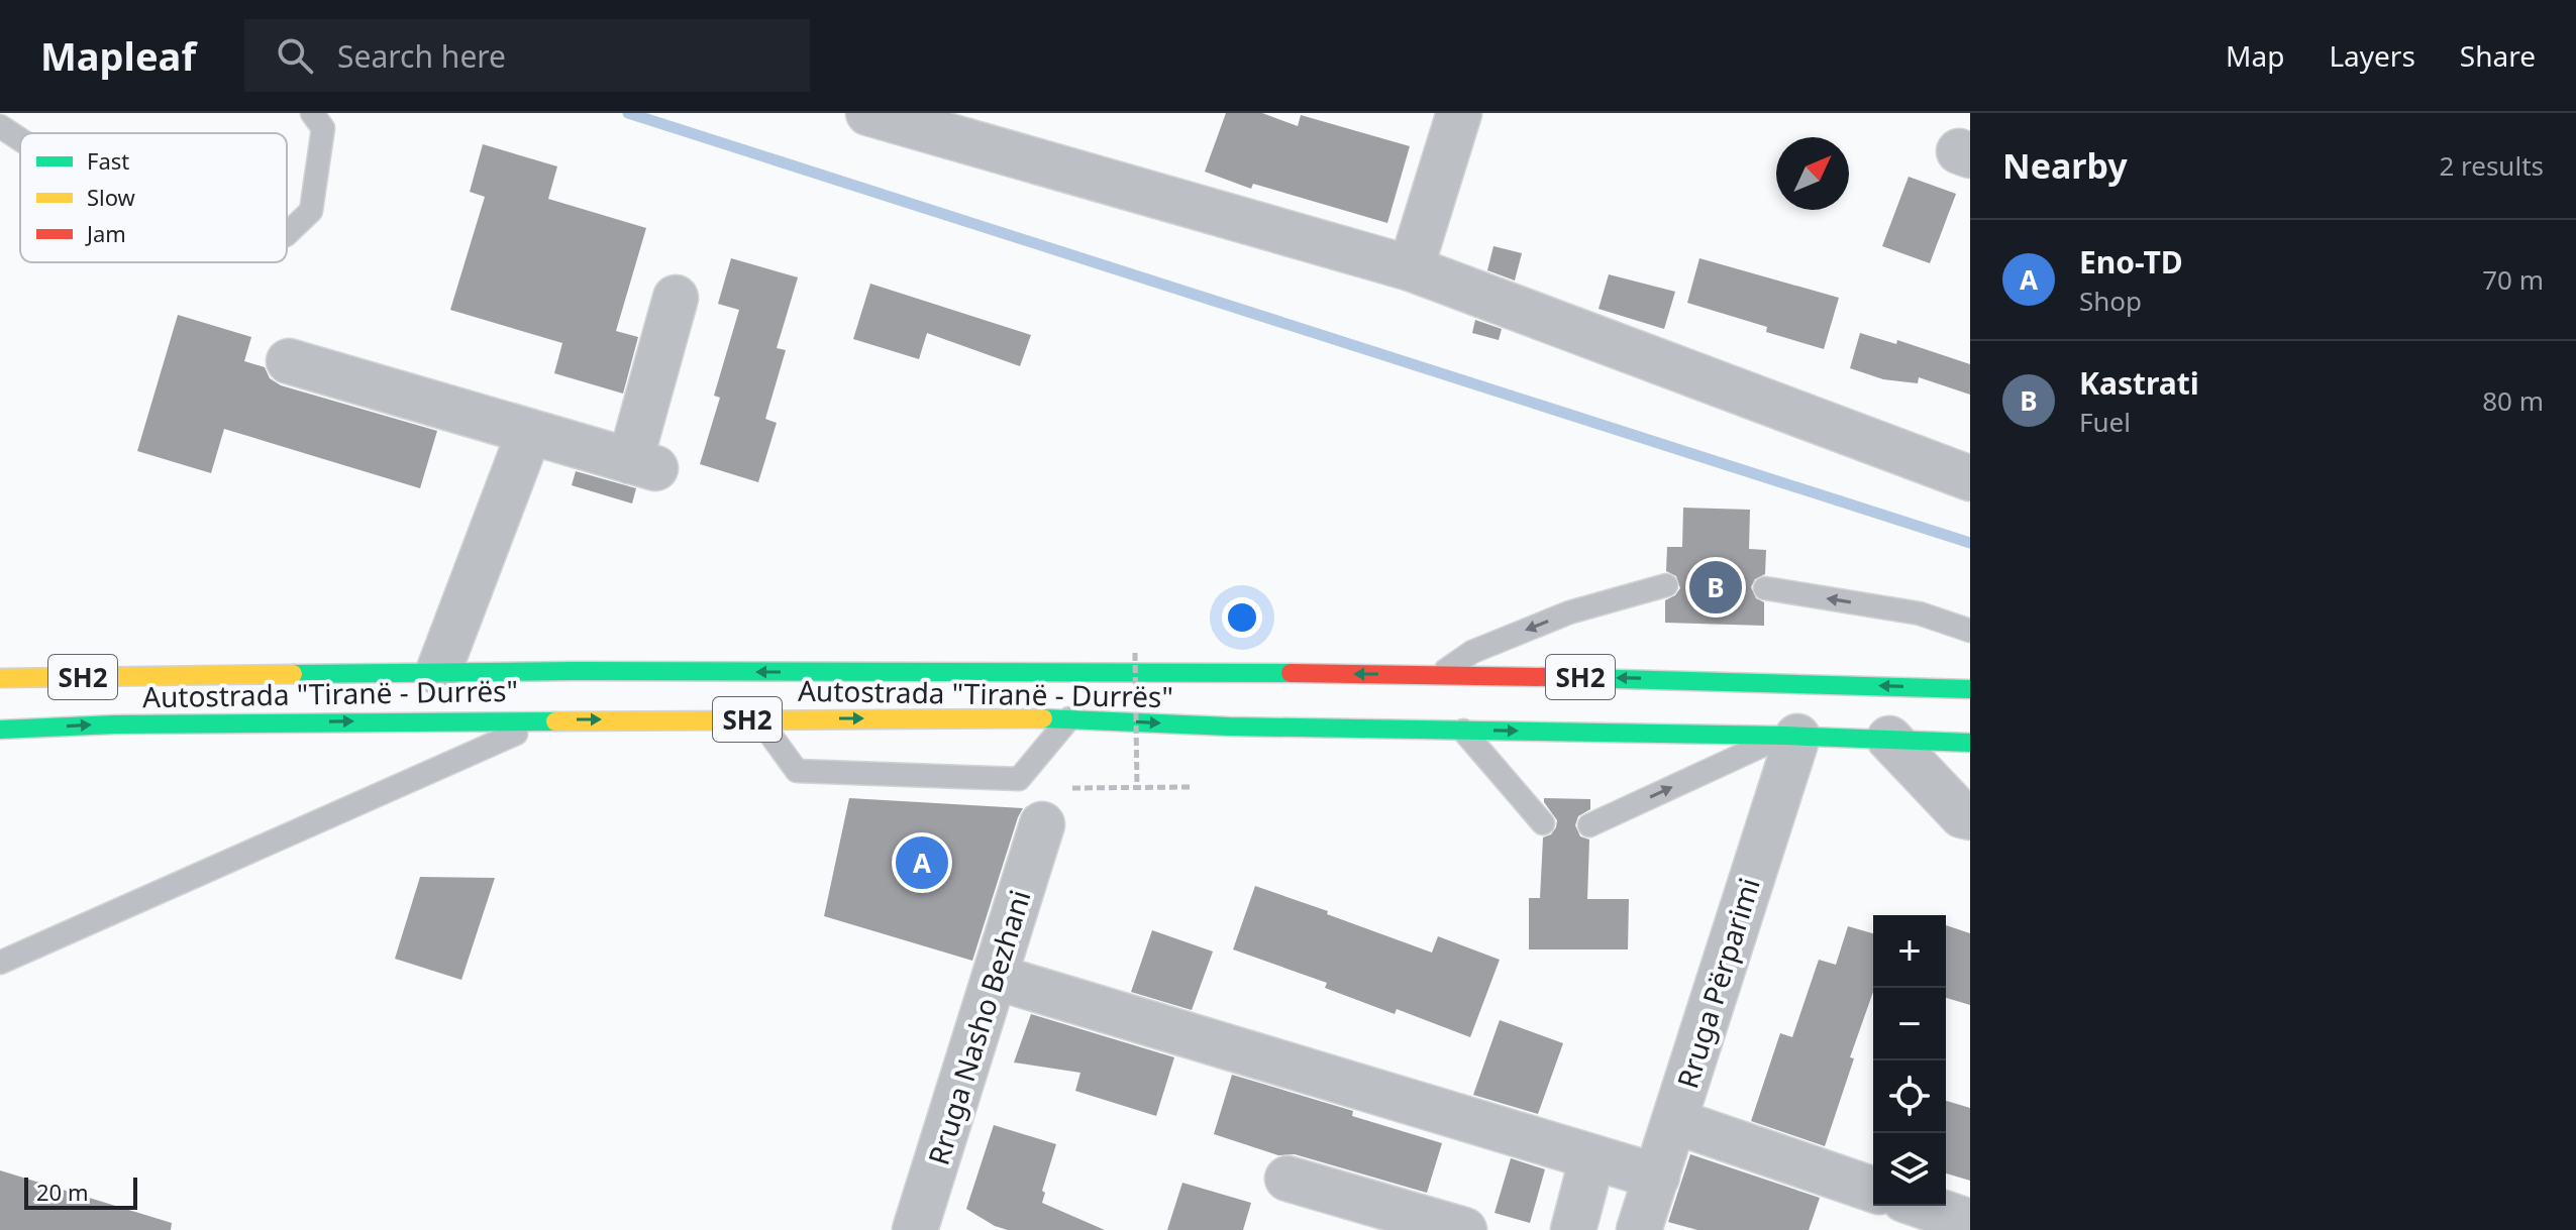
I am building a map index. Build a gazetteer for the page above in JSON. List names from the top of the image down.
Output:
{
  "streets": {
    "highway": ["SH2", "Autostrada \"Tiranë - Durrës\""],
    "street": ["Rruga Përparimi", "Rruga Nasho Bezhani"]
  },
  "crossings": [
    ["Autostrada \"Tiranë - Durrës\"", "Rruga Përparimi"]
  ],
  "legend": ["Fast", "Slow", "Jam"],
  "scale_bar": "20 m",
  "north": "top right",
  "page": {
    "header": "Mapleaf",
    "search": "Search here",
    "nav": ["Map", "Layers", "Share"],
    "heading": ["Nearby", "2 results"],
    "list": [
      {
        "mark": "A",
        "name": "Eno-TD",
        "note": "Shop",
        "value": "70 m"
      },
      {
        "mark": "B",
        "name": "Kastrati",
        "note": "Fuel",
        "value": "80 m"
      }
    ],
    "pins": ["B", "A"],
    "map_buttons": ["+", "−"],
    "scale": "20 m"
  }
}
